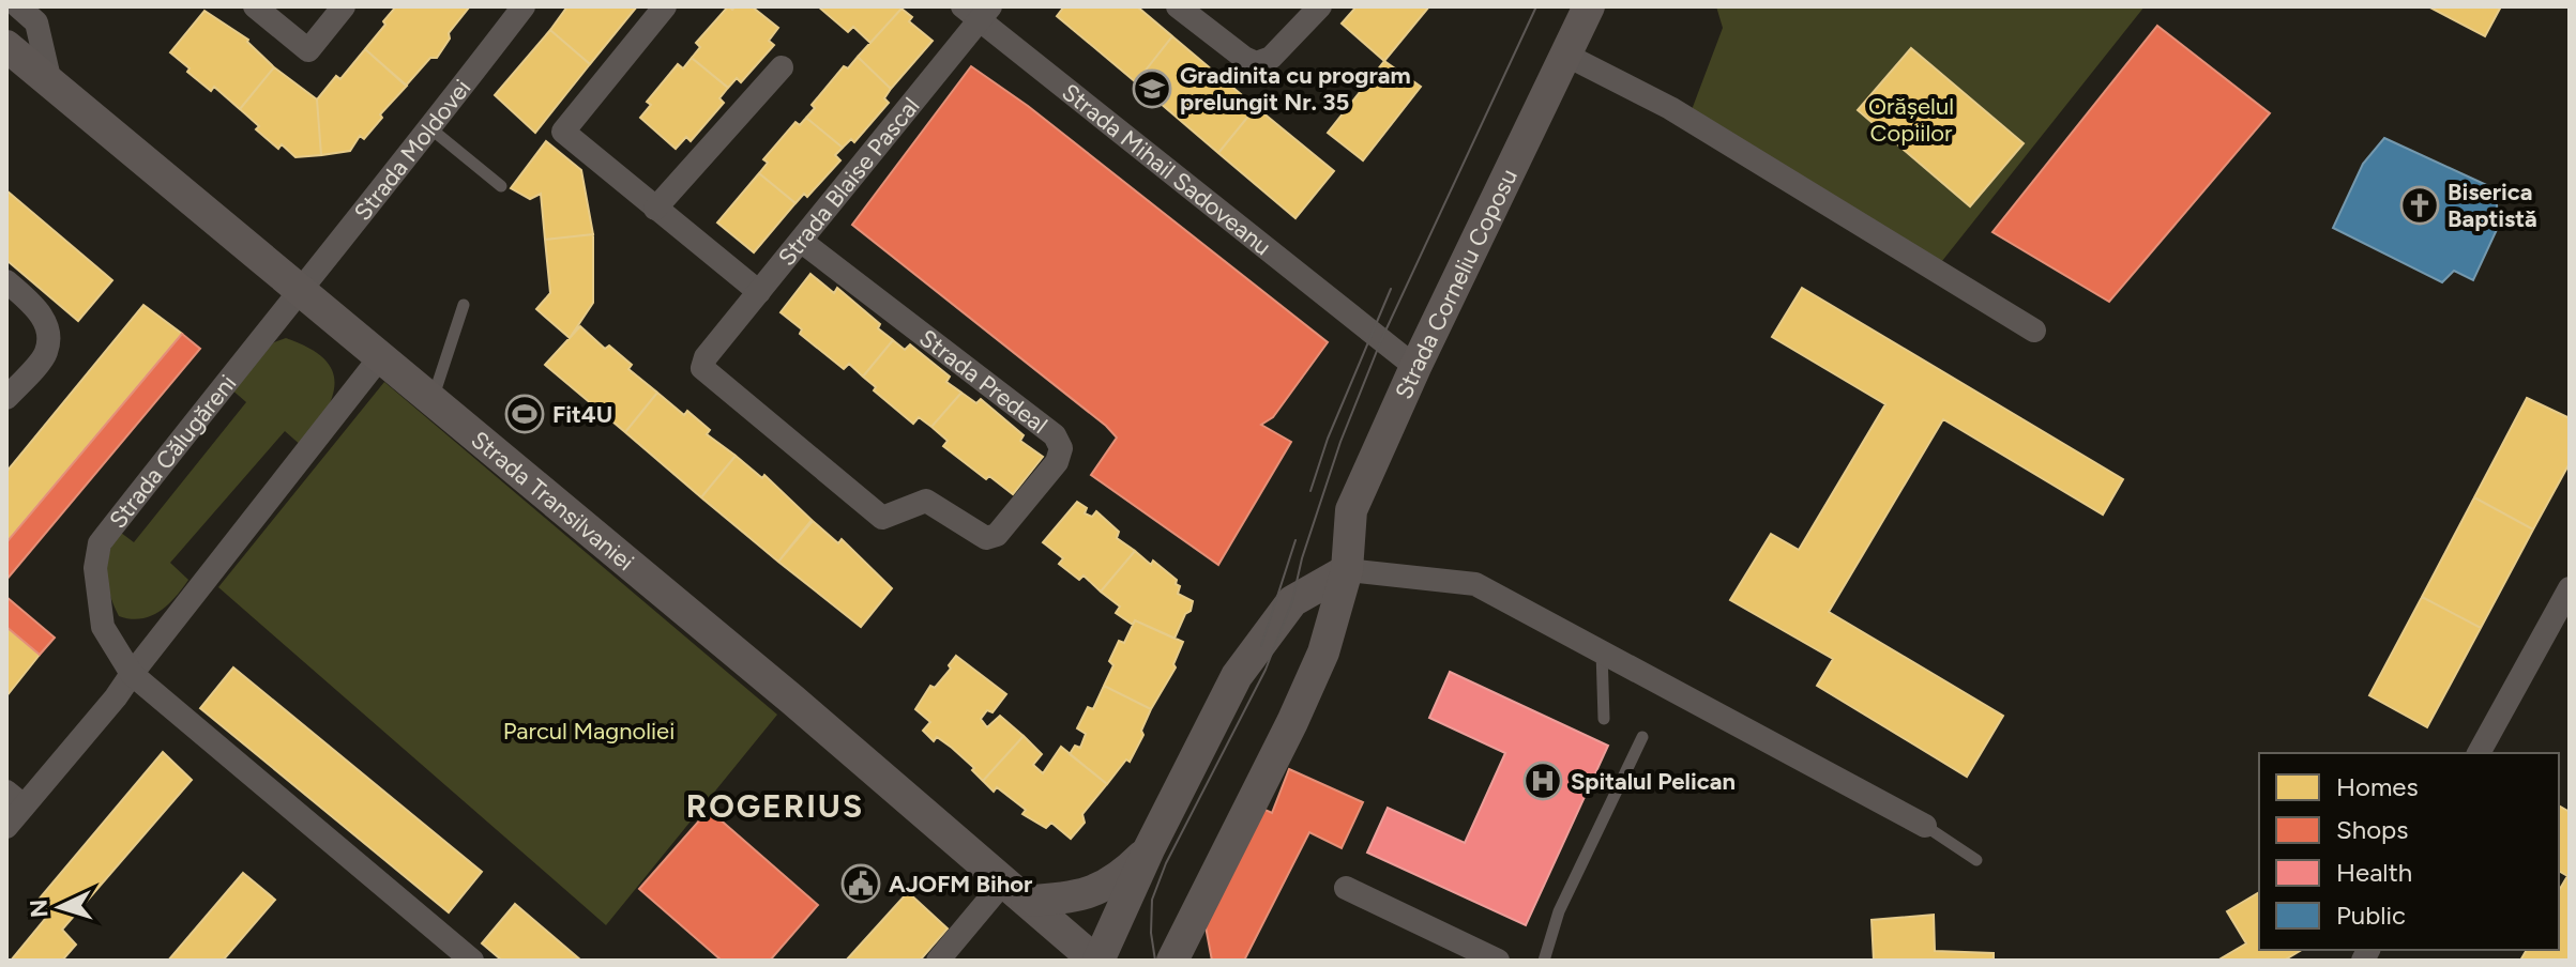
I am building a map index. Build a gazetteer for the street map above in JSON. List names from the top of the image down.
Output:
{
  "streets": {
    "main road": ["Strada Corneliu Coposu", "Strada Transilvaniei"],
    "street": [
      "Strada Moldovei",
      "Strada Mihail Sadoveanu",
      "Strada Blaise Pascal",
      "Strada Predeal",
      "Strada Călugăreni"
    ]
  },
  "crossings": [
    ["Strada Moldovei", "Strada Călugăreni"],
    ["Strada Moldovei", "Strada Transilvaniei"],
    ["Strada Mihail Sadoveanu", "Strada Blaise Pascal"],
    ["Strada Mihail Sadoveanu", "Strada Corneliu Coposu"],
    ["Strada Blaise Pascal", "Strada Predeal"],
    ["Strada Călugăreni", "Strada Transilvaniei"]
  ],
  "districts": ["ROGERIUS"],
  "parks": ["Orășelul Copiilor", "Parcul Magnoliei"],
  "places": {
    "school or university": ["Gradinita cu program prelungit Nr. 35"],
    "church": ["Biserica Baptistă"],
    "sports": ["Fit4U"],
    "hospital": ["Spitalul Pelican"],
    "public building": ["AJOFM Bihor"]
  },
  "legend": [
    "Homes",
    "Shops",
    "Health",
    "Public"
  ],
  "north": "left"
}
